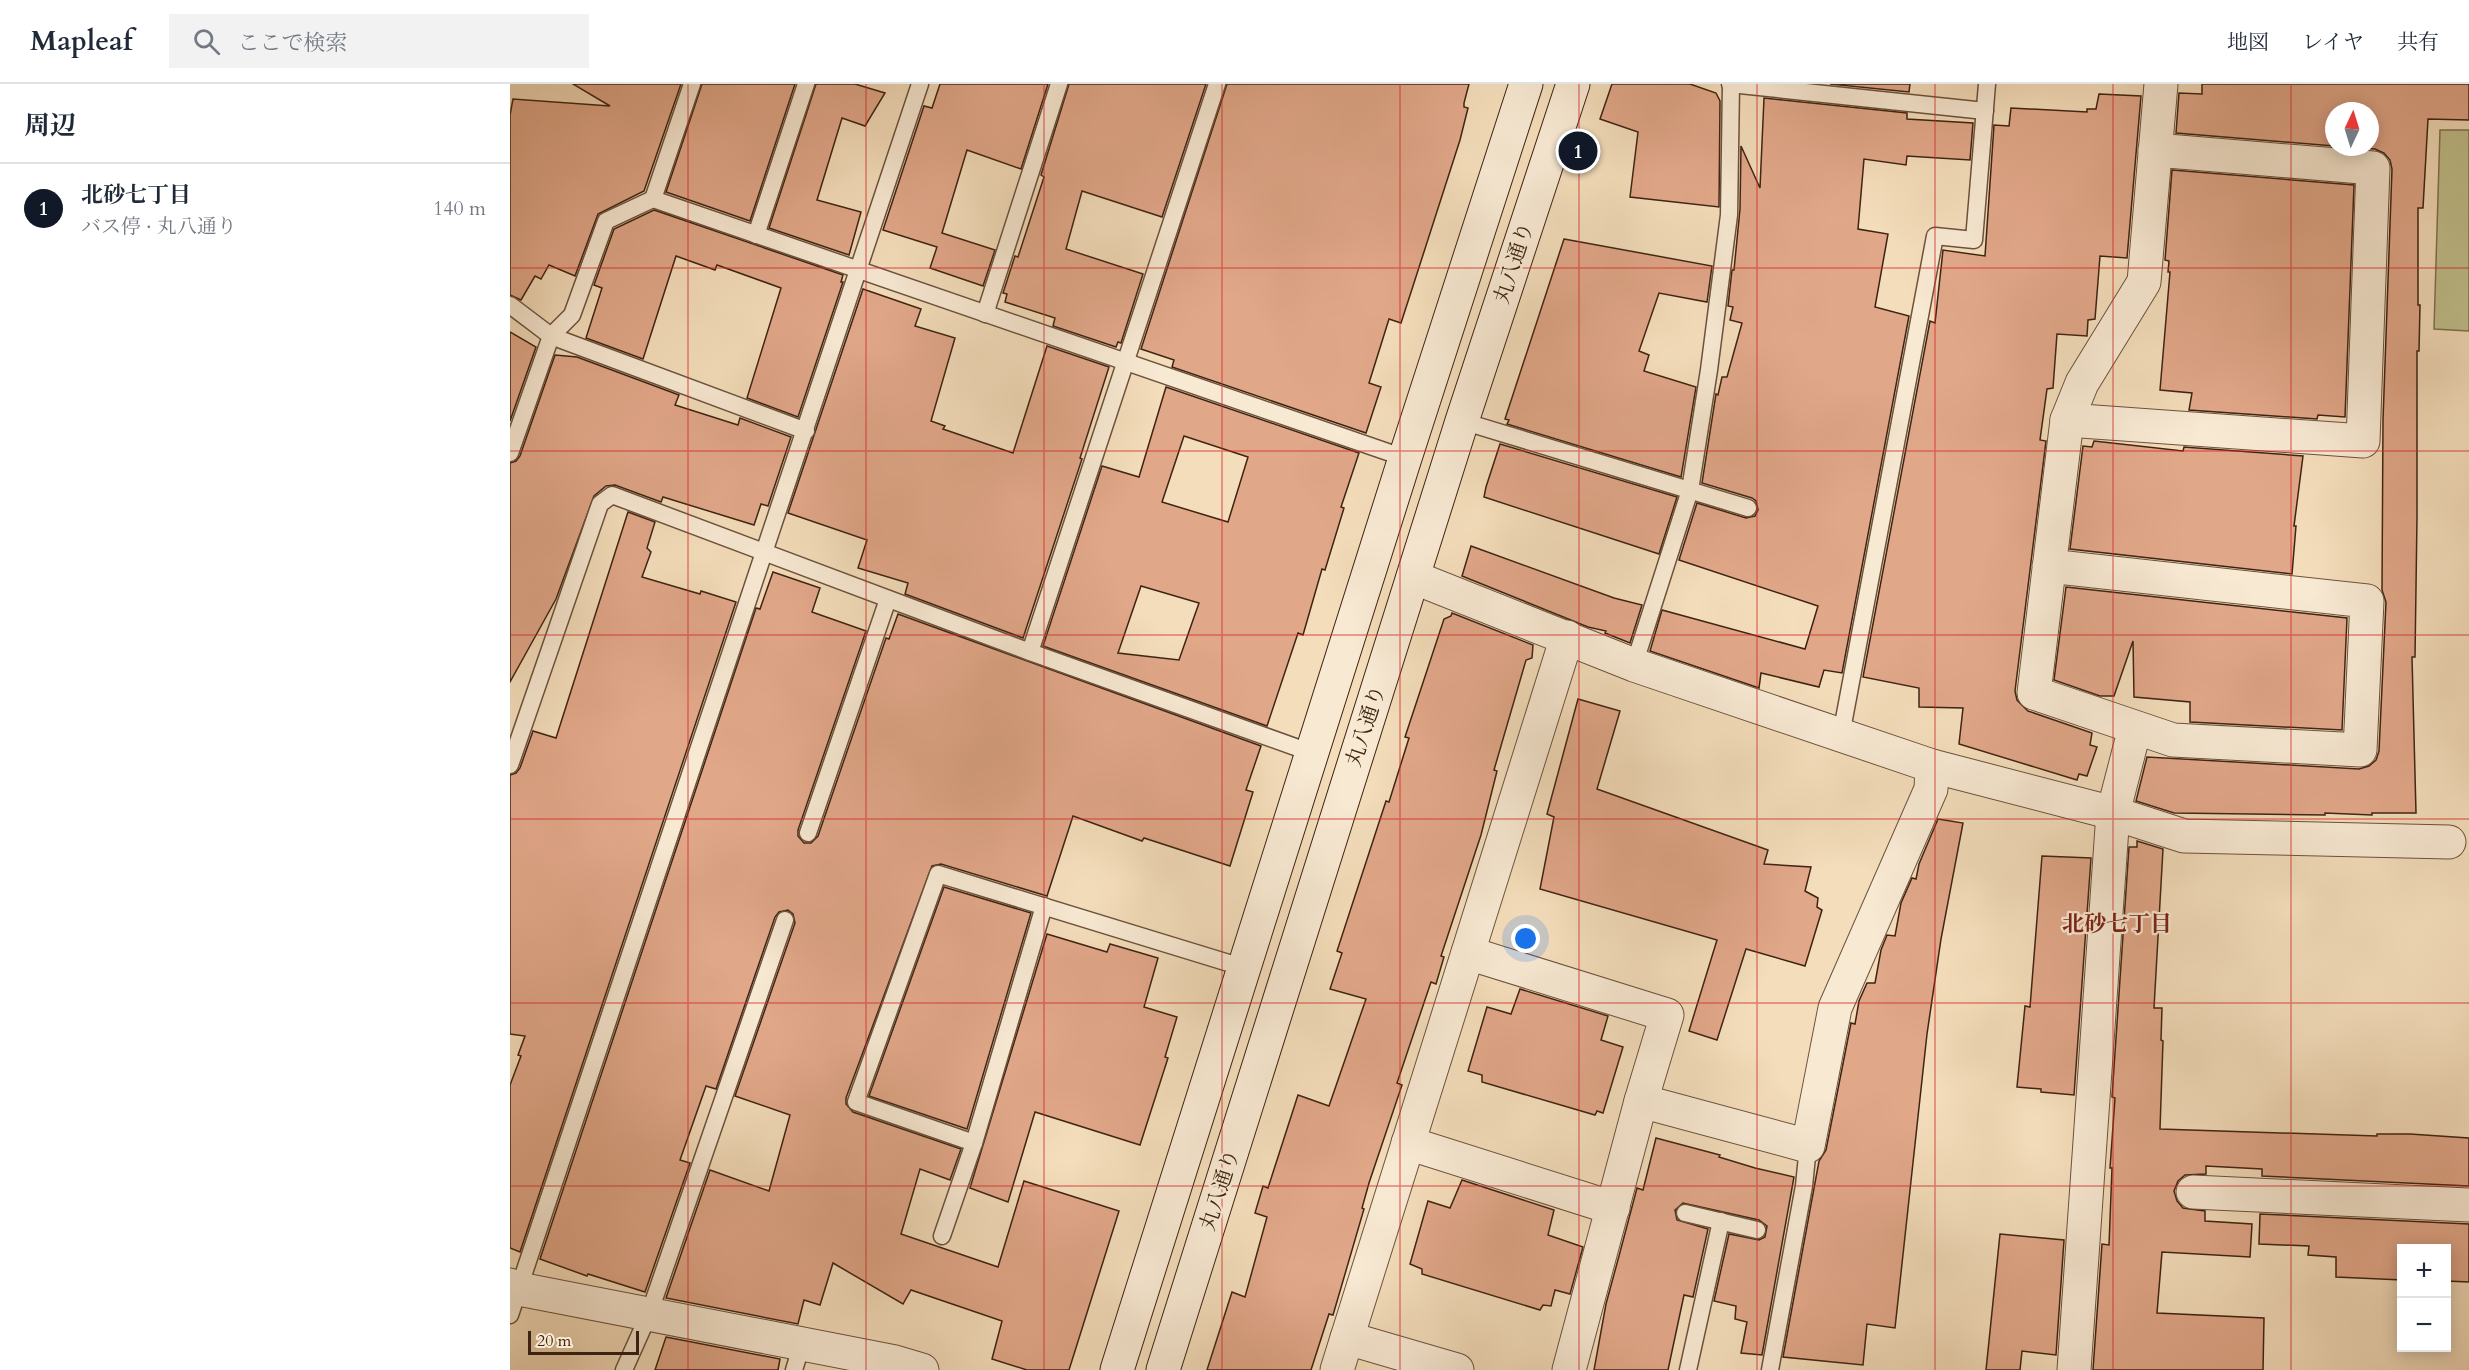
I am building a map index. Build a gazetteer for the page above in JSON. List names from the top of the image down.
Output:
{
  "streets": {
    "street": ["丸八通り"]
  },
  "districts": ["北砂七丁目"],
  "scale_bar": "20 m",
  "north": "top",
  "page": {
    "header": "Mapleaf",
    "search": "ここで検索",
    "nav": ["地図", "レイヤ", "共有"],
    "heading": "周辺",
    "pins": "1",
    "list": [
      {
        "mark": "1",
        "name": "北砂七丁目",
        "note": "バス停 · 丸八通り",
        "value": "140 m"
      }
    ],
    "map_buttons": ["+", "−"],
    "scale": "20 m"
  }
}
